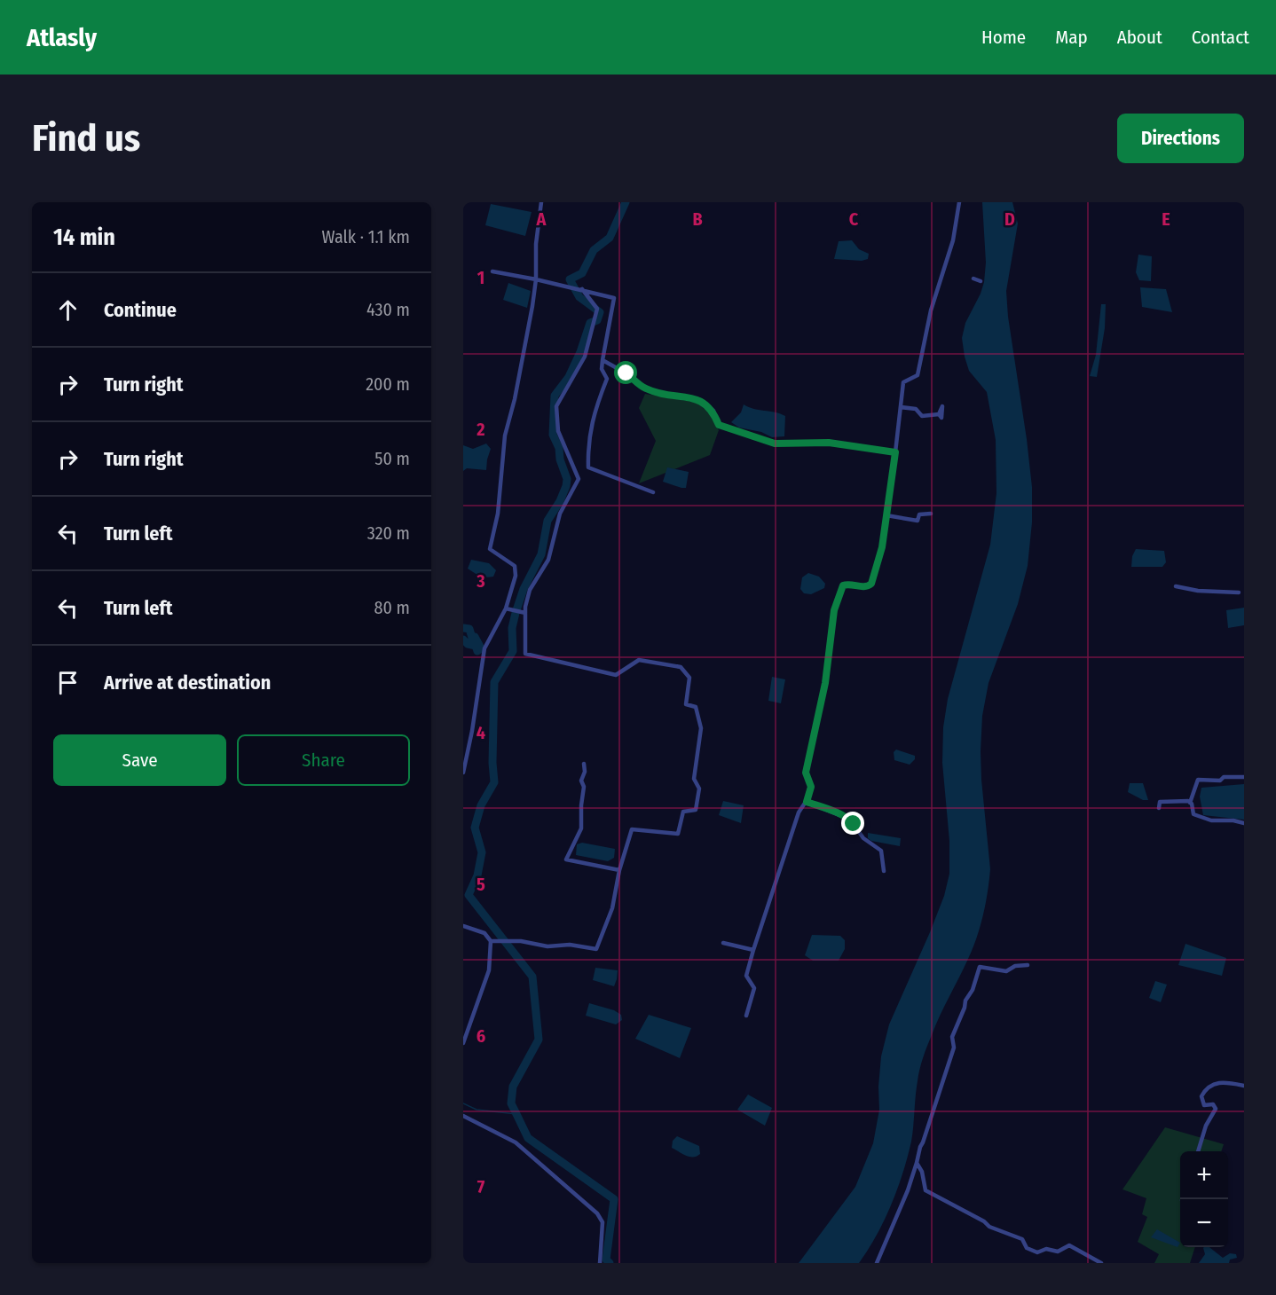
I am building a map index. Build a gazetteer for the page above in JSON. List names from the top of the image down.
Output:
{
  "page": {
    "header": "Atlasly",
    "nav": [
      "Home",
      "Map",
      "About",
      "Contact"
    ],
    "buttons": [
      "Directions",
      ["Save", "Share"]
    ],
    "title": "Find us",
    "heading": ["14 min", "Walk · 1.1 km"],
    "list": [
      ["Continue", "430 m"],
      ["Turn right", "200 m"],
      ["Turn right", "50 m"],
      ["Turn left", "320 m"],
      ["Turn left", "80 m"],
      "Arrive at destination"
    ],
    "map_buttons": ["+", "−"]
  },
  "grid": {
    "columns": [
      "A",
      "B",
      "C",
      "D",
      "E"
    ],
    "rows": [
      "1",
      "2",
      "3",
      "4",
      "5",
      "6",
      "7"
    ]
  }
}
